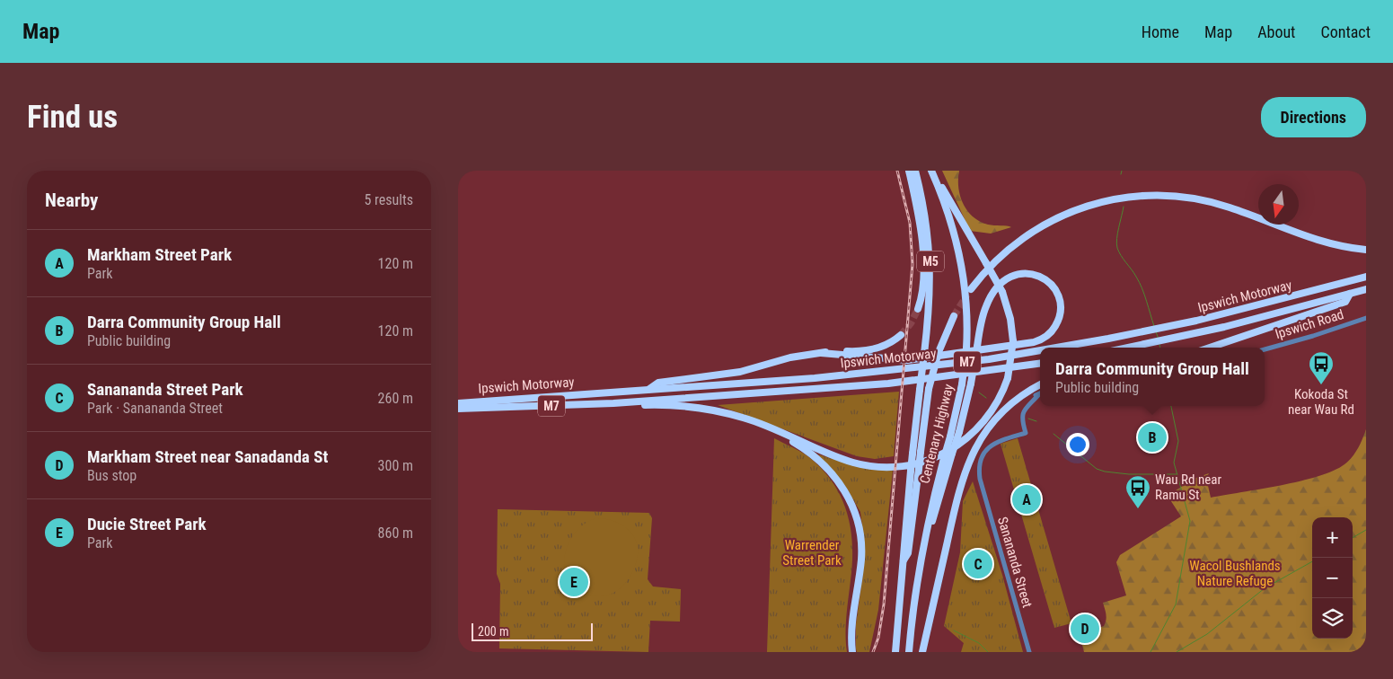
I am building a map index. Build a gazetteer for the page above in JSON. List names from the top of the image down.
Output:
{
  "streets": {
    "highway": [
      "M5",
      "Ipswich Motorway",
      "M7",
      "Centenary Highway"
    ],
    "street": ["Ipswich Road", "Sanananda Street"]
  },
  "parks": ["Warrender Street Park", "Wacol Bushlands Nature Refuge"],
  "places": {
    "bus stop": ["Kokoda St near Wau Rd", "Wau Rd near Ramu St"]
  },
  "scale_bar": "200 m",
  "north": "bottom",
  "page": {
    "header": "Map",
    "nav": [
      "Home",
      "Map",
      "About",
      "Contact"
    ],
    "buttons": "Directions",
    "title": "Find us",
    "heading": ["Nearby", "5 results"],
    "list": [
      {
        "mark": "A",
        "name": "Markham Street Park",
        "note": "Park",
        "value": "120 m"
      },
      {
        "mark": "B",
        "name": "Darra Community Group Hall",
        "note": "Public building",
        "value": "120 m"
      },
      {
        "mark": "C",
        "name": "Sanananda Street Park",
        "note": "Park · Sanananda Street",
        "value": "260 m"
      },
      {
        "mark": "D",
        "name": "Markham Street near Sanadanda St",
        "note": "Bus stop",
        "value": "300 m"
      },
      {
        "mark": "E",
        "name": "Ducie Street Park",
        "note": "Park",
        "value": "860 m"
      }
    ],
    "popup": ["Darra Community Group Hall", "Public building"],
    "pins": [
      "B",
      "A",
      "C",
      "E",
      "D"
    ],
    "map_buttons": ["+", "−"],
    "scale": "200 m"
  }
}
